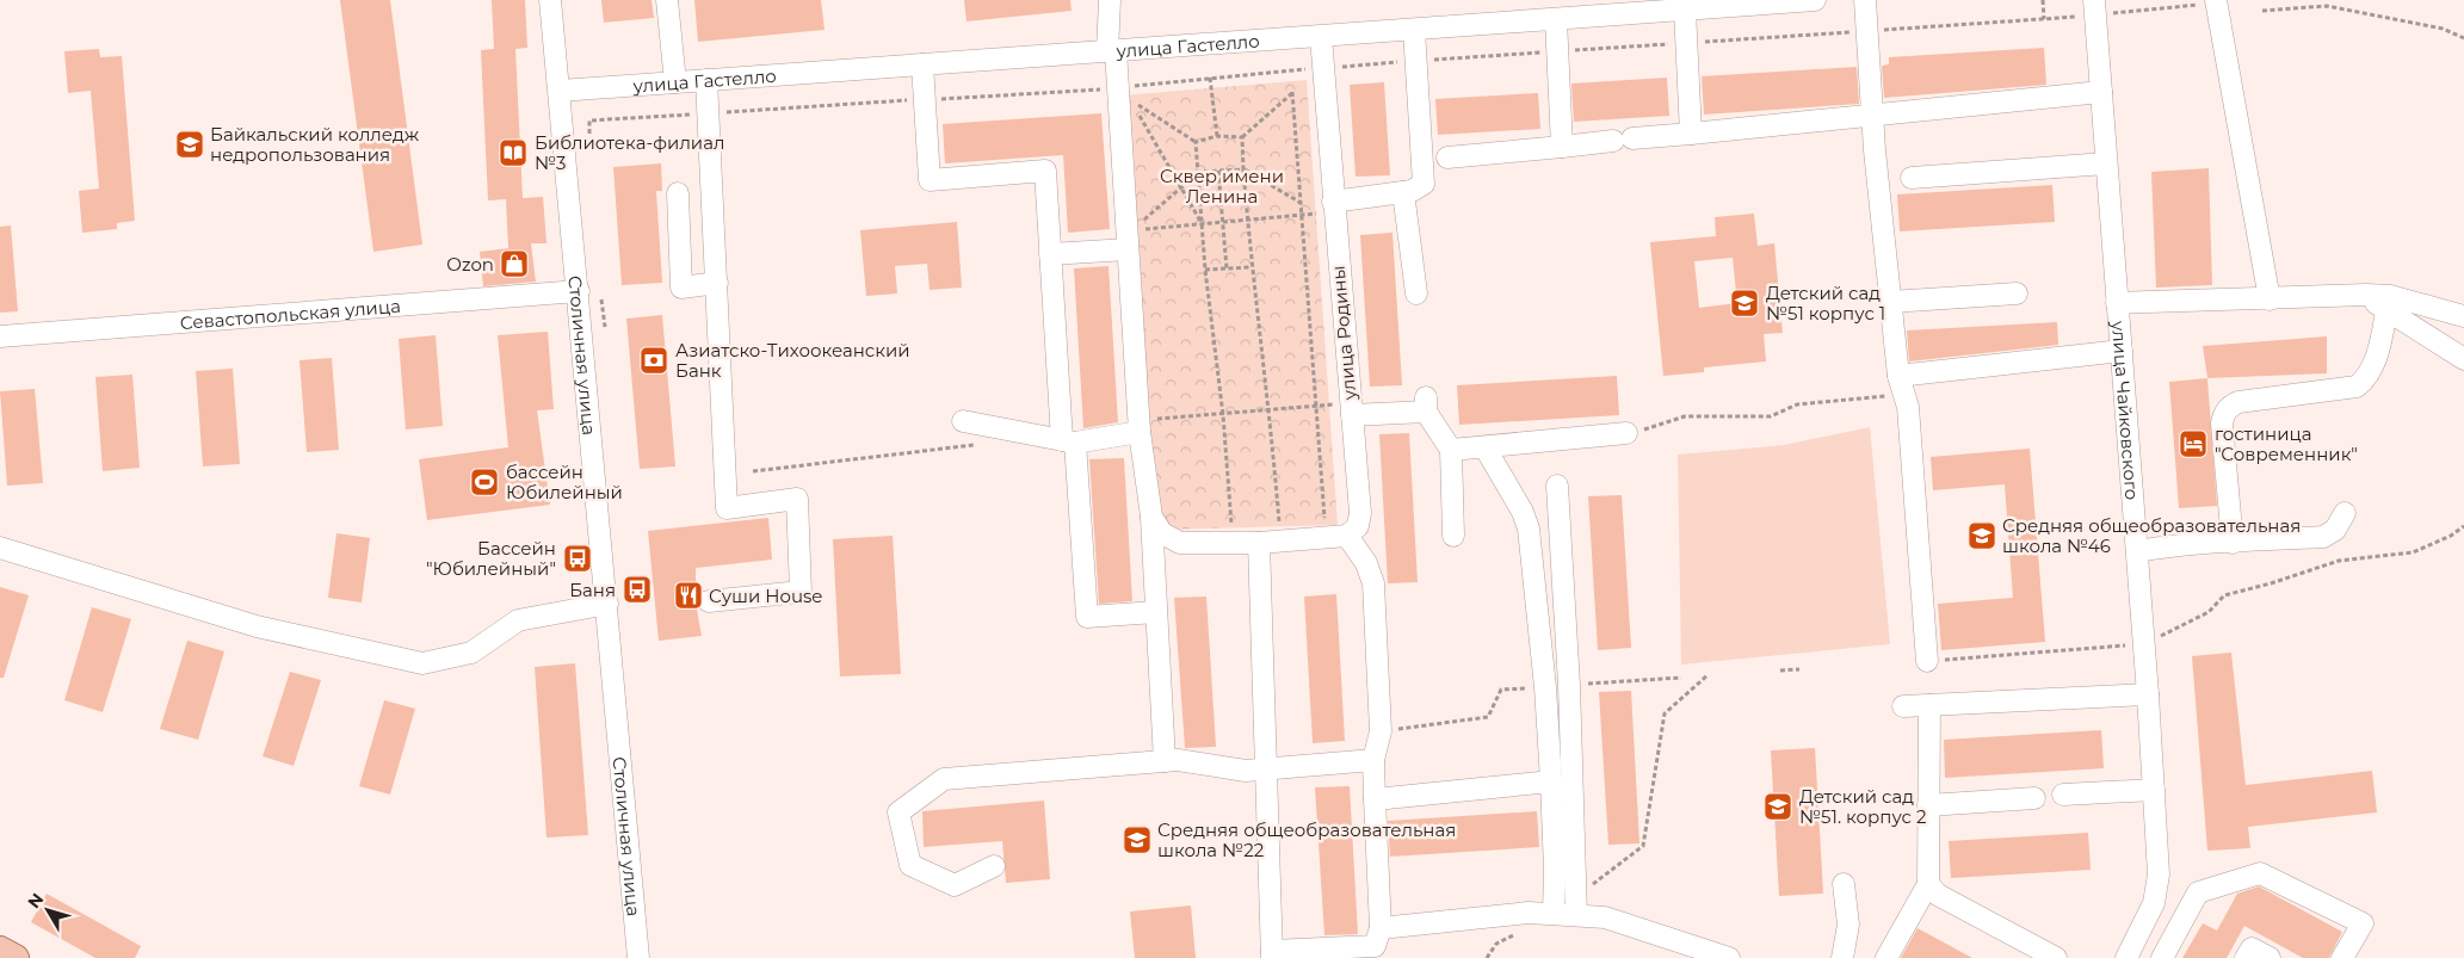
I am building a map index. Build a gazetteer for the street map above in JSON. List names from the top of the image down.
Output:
{
  "streets": {
    "street": [
      "улица Гастелло",
      "Севастопольская улица",
      "улица Родины",
      "Столичная улица",
      "улица Чайковского"
    ]
  },
  "crossings": [
    ["улица Гастелло", "улица Родины"],
    ["улица Гастелло", "Столичная улица"],
    ["Севастопольская улица", "Столичная улица"]
  ],
  "parks": ["Сквер имени Ленина"],
  "places": {
    "school or university": [
      "Байкальский колледж недропользования",
      "Детский сад №51 корпус 1",
      "Средняя общеобразовательная школа №46",
      "Детский сад №51. корпус 2",
      "Средняя общеобразовательная школа №22"
    ],
    "library": ["Библиотека-филиал №3"],
    "shop": ["Ozon"],
    "bank": ["Азиатско-Тихоокеанский Банк"],
    "hotel": ["гостиница \"Современник\""],
    "sports": ["бассейн Юбилейный"],
    "bus stop": ["Бассейн \"Юбилейный\"", "Баня"],
    "restaurant": ["Суши House"]
  },
  "north": "top left"
}
